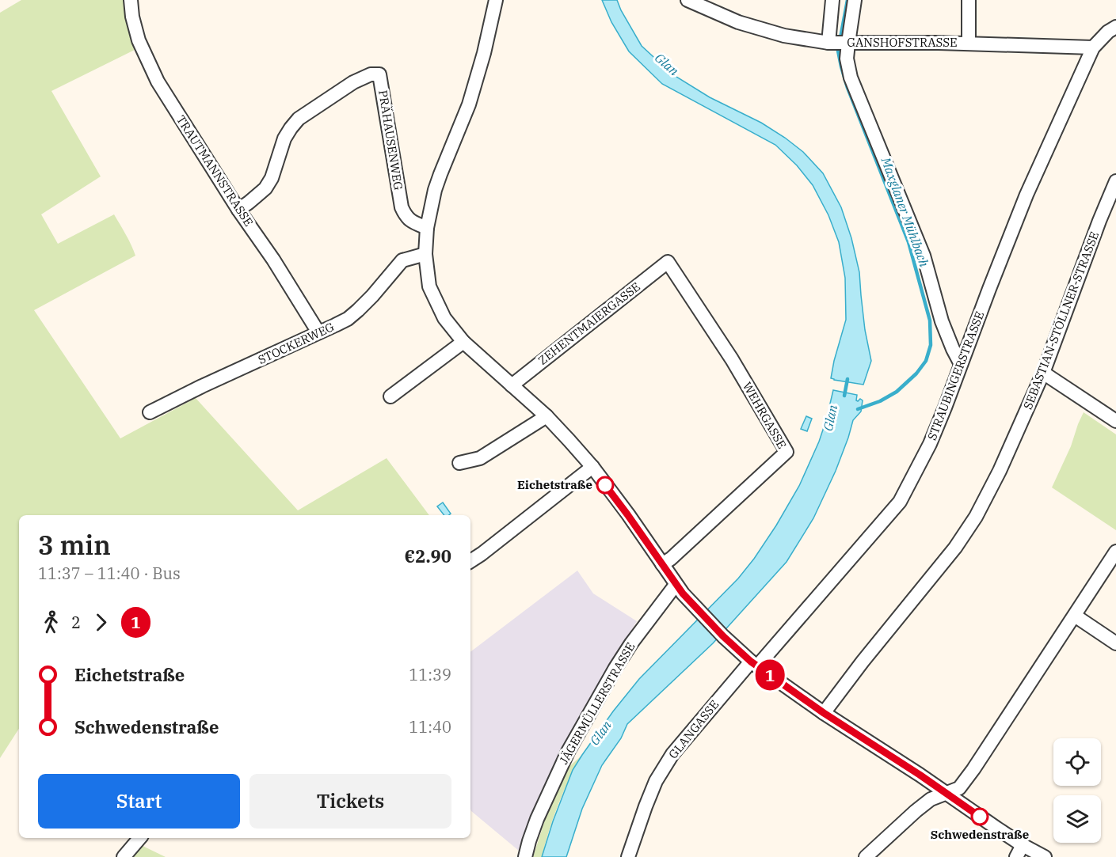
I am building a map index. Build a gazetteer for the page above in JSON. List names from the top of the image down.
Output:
{
  "streets": {
    "street": [
      "GANSHOFSTRASSE",
      "PRÄHAUSENWEG",
      "TRAUTMANNSTRASSE",
      "SEBASTIAN-STÖLLNER-STRASSE",
      "ZEHENTMAIERGASSE",
      "STOCKERWEG",
      "STRAUBINGERSTRASSE",
      "WEHRGASSE",
      "JÄGERMÜLLERSTRASSE",
      "GLANGASSE"
    ]
  },
  "crossings": [
    ["GANSHOFSTRASSE", "STRAUBINGERSTRASSE"],
    ["PRÄHAUSENWEG", "TRAUTMANNSTRASSE"],
    ["TRAUTMANNSTRASSE", "STOCKERWEG"],
    ["ZEHENTMAIERGASSE", "WEHRGASSE"],
    ["STRAUBINGERSTRASSE", "GLANGASSE"]
  ],
  "water": ["Glan", "Maxglaner Mühlbach"],
  "places": ["Eichetstraße", "Schwedenstraße"],
  "lines": ["bus line 1"],
  "page": {
    "on_map": "1",
    "heading": ["3 min", "11:37 – 11:40 · Bus", "€2.90"],
    "legs": ["2", "1"],
    "list": [
      {
        "name": "Eichetstraße",
        "value": "11:39"
      },
      {
        "name": "Schwedenstraße",
        "value": "11:40"
      }
    ],
    "buttons": ["Start", "Tickets"]
  }
}
